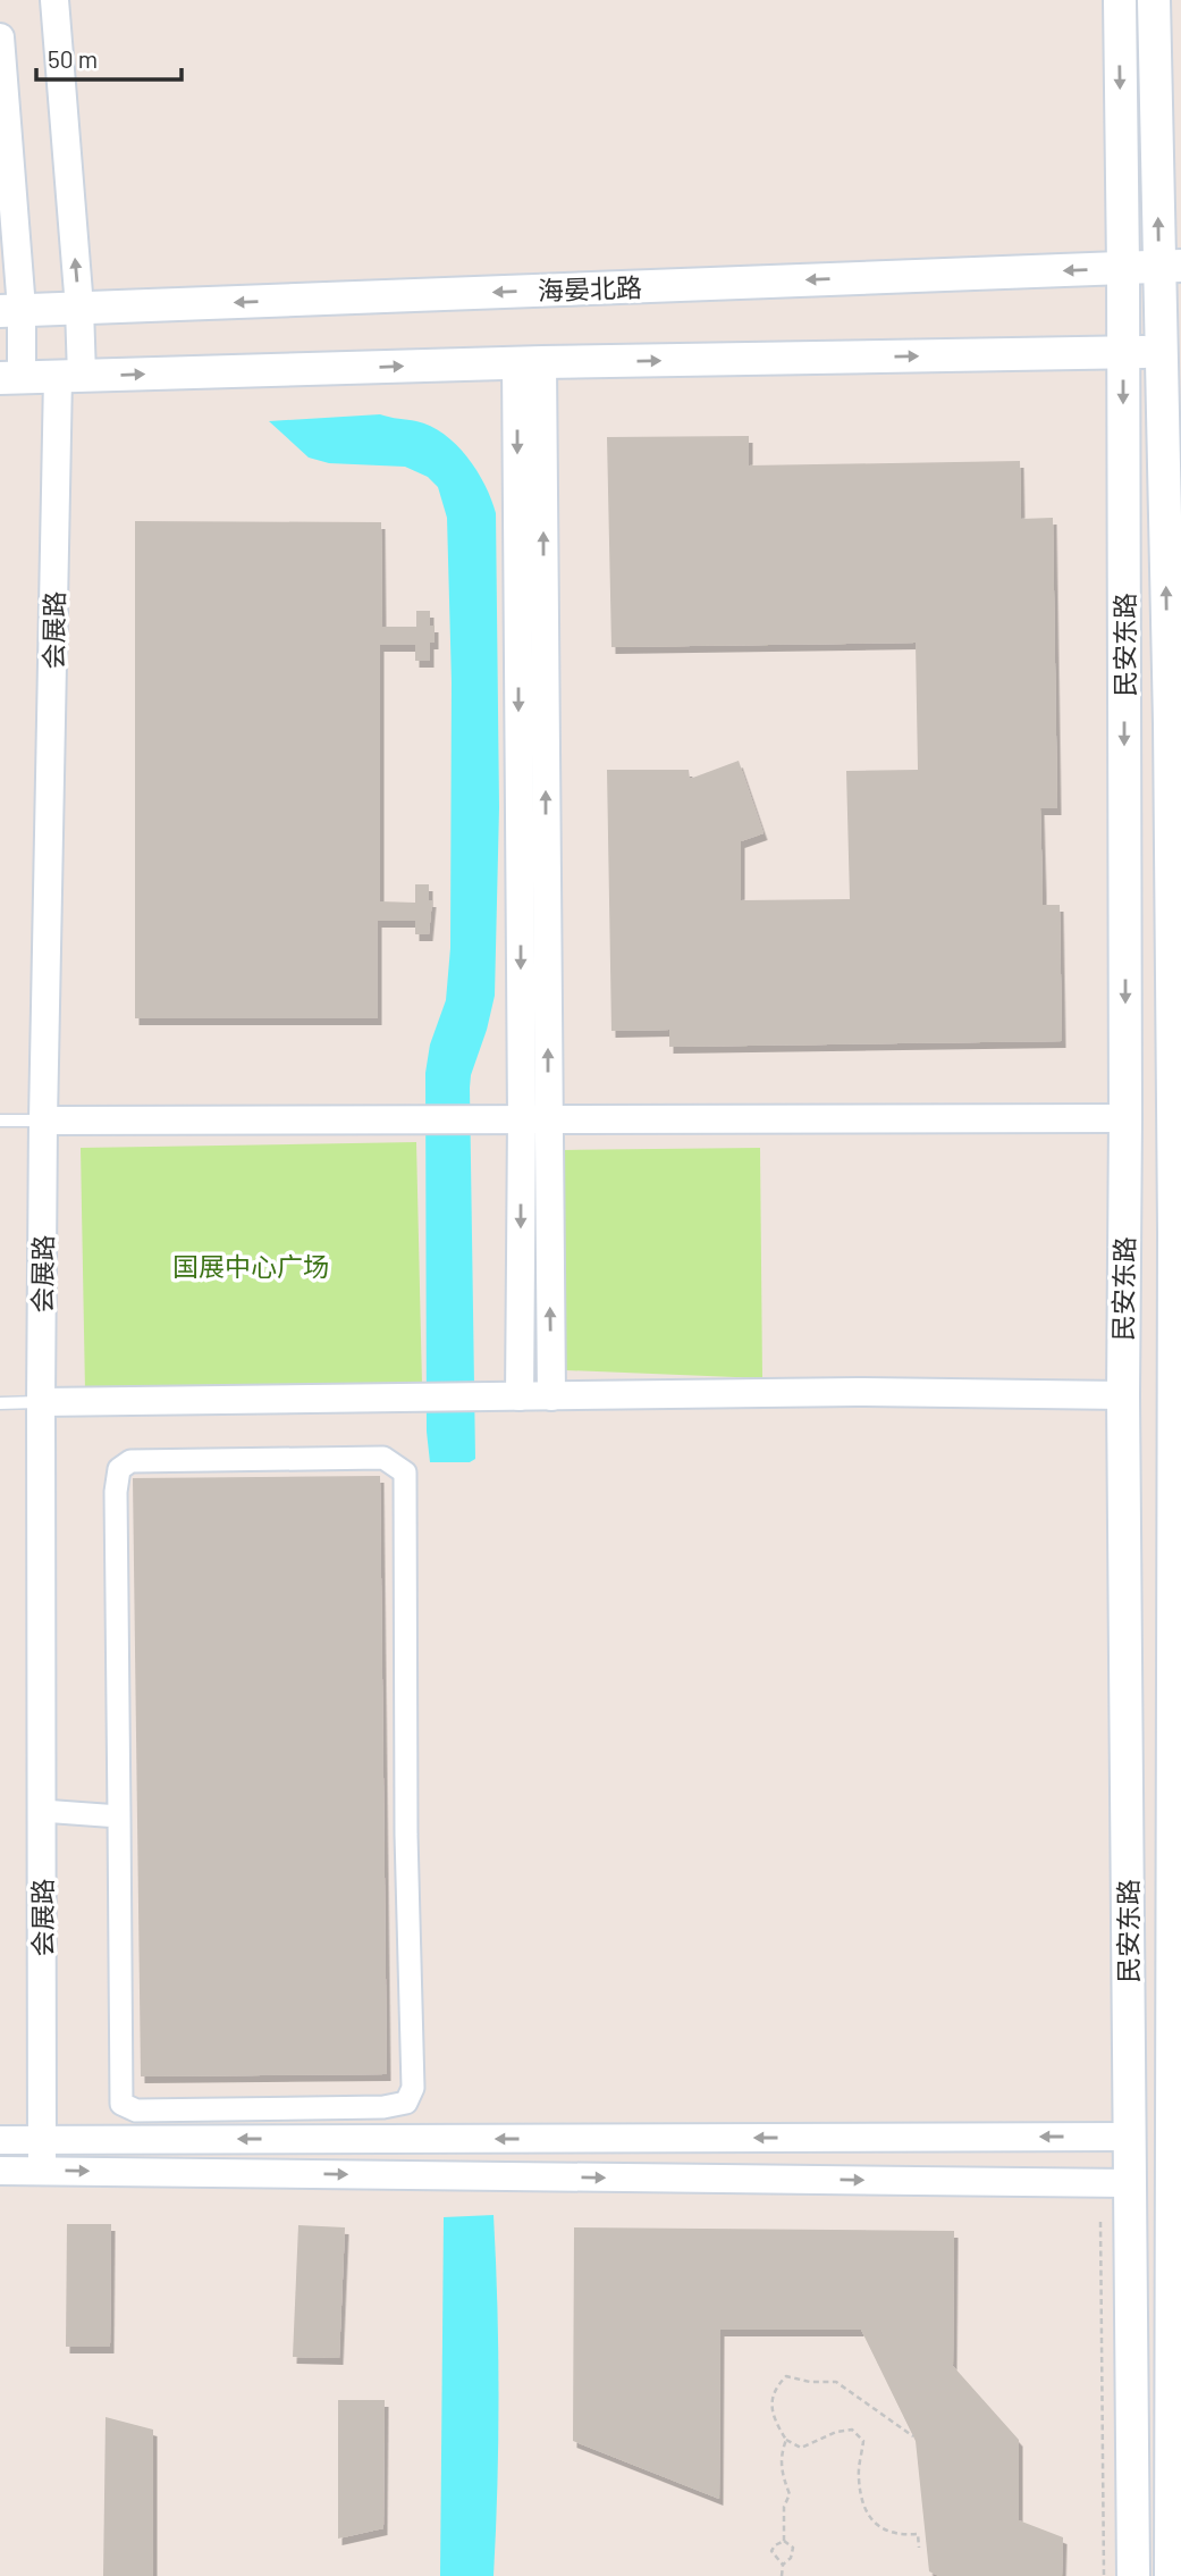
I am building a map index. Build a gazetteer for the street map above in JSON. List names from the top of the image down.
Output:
{
  "streets": {
    "main road": ["海晏北路", "民安东路"],
    "street": ["会展路"]
  },
  "crossings": [
    ["海晏北路", "会展路"],
    ["海晏北路", "民安东路"]
  ],
  "parks": ["国展中心广场"],
  "scale_bar": "50 m"
}
